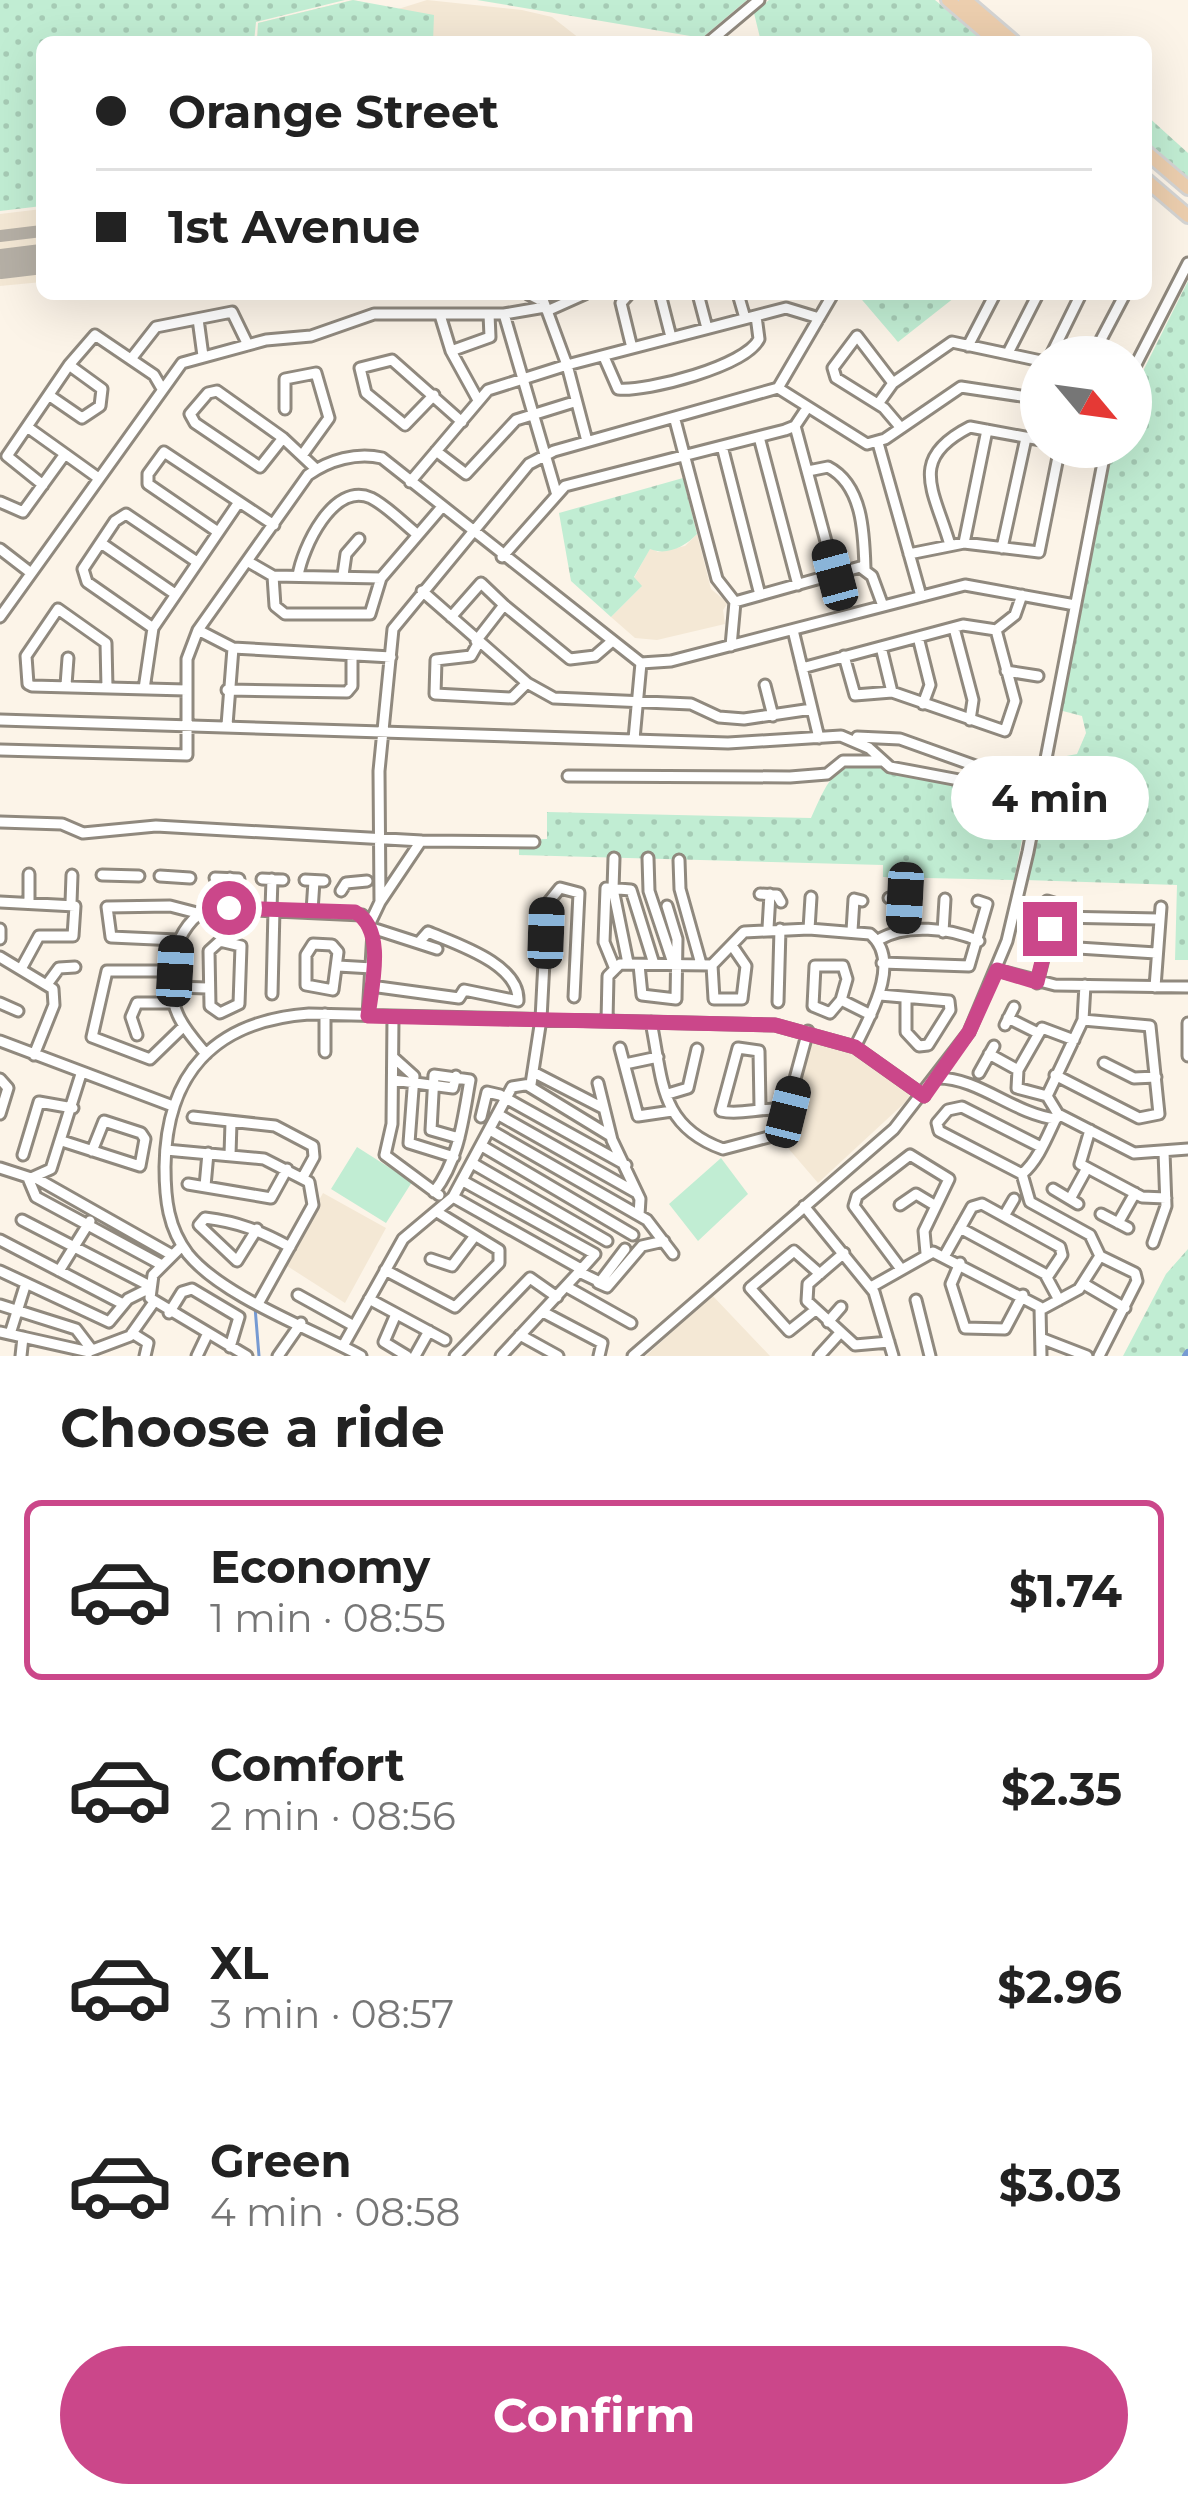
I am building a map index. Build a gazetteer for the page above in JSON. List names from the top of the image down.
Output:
{
  "north": "bottom right",
  "page": {
    "banner": ["Orange Street", "1st Avenue"],
    "bubble": "4 min",
    "heading": "Choose a ride",
    "list": [
      {
        "name": "Economy",
        "note": "1 min · 08:55",
        "value": "$1.74"
      },
      {
        "name": "Comfort",
        "note": "2 min · 08:56",
        "value": "$2.35"
      },
      {
        "name": "XL",
        "note": "3 min · 08:57",
        "value": "$2.96"
      },
      {
        "name": "Green",
        "note": "4 min · 08:58",
        "value": "$3.03"
      }
    ],
    "buttons": "Confirm"
  }
}
